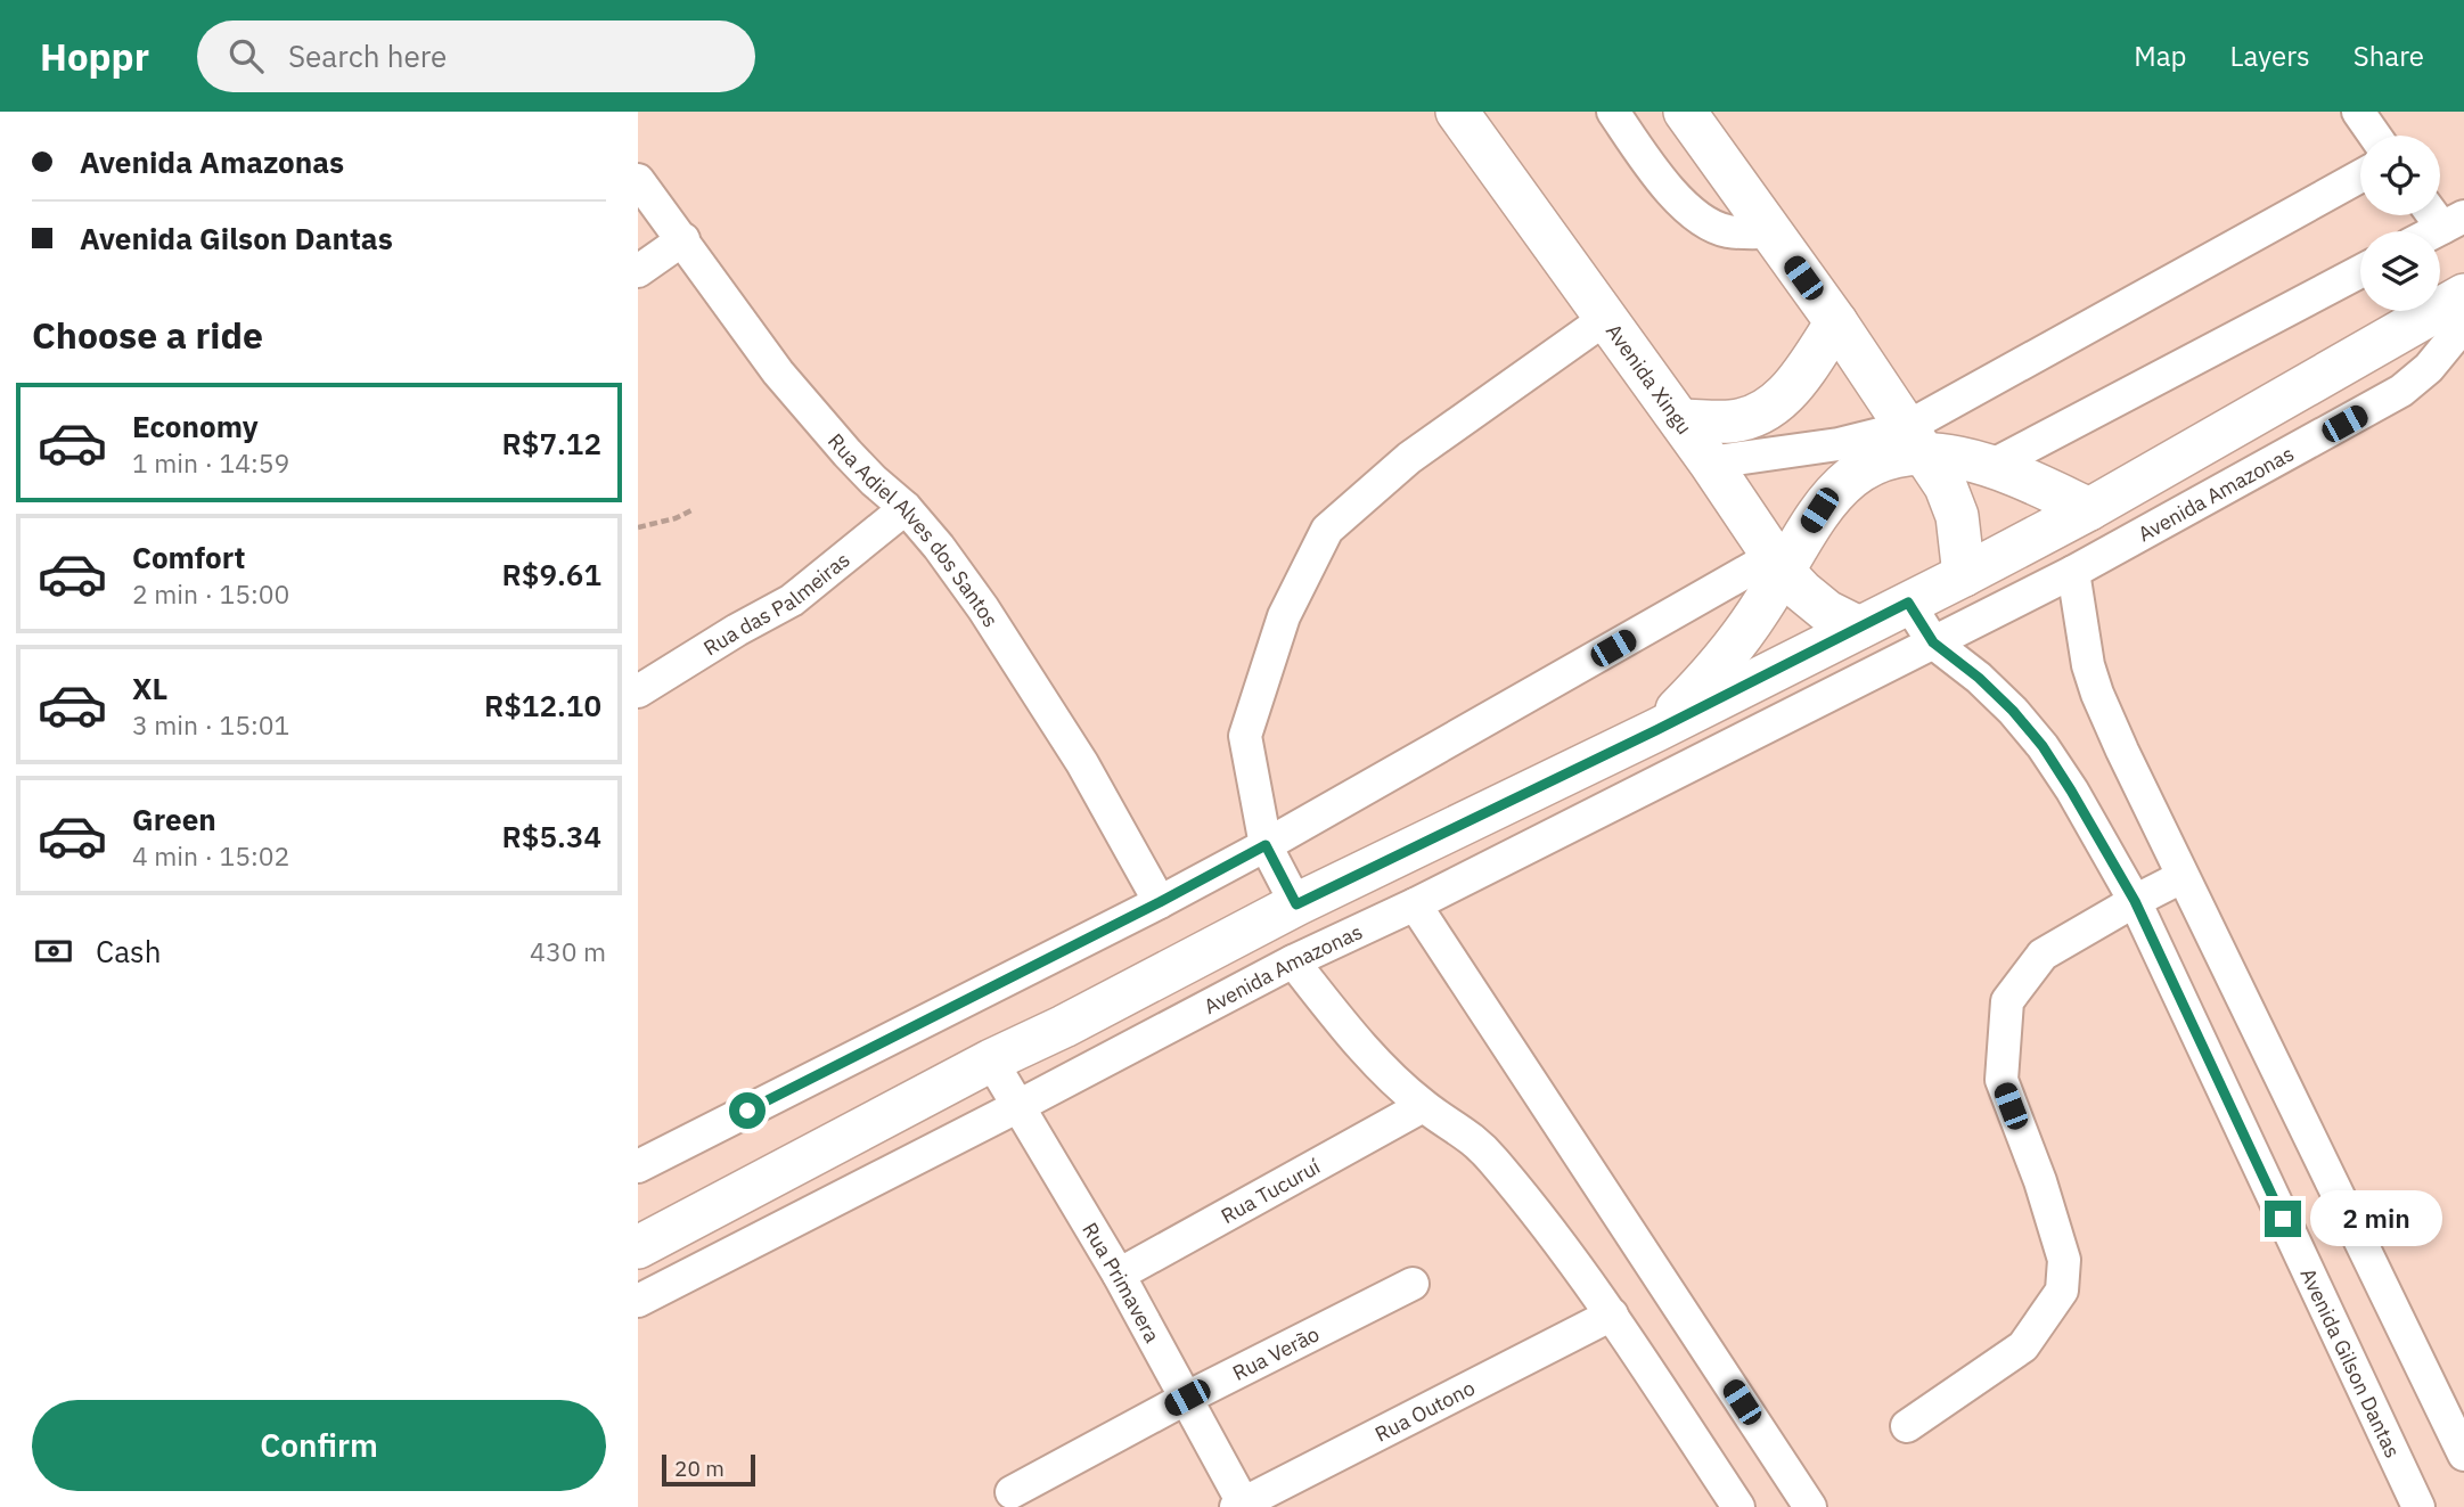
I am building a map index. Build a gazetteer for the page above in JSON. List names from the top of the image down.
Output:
{
  "streets": {
    "main road": ["Avenida Xingu"],
    "street": [
      "Avenida Amazonas",
      "Rua Adiel Alves dos Santos",
      "Rua das Palmeiras",
      "Rua Tucuruí",
      "Rua Primavera",
      "Rua Verão",
      "Avenida Gilson Dantas",
      "Rua Outono"
    ]
  },
  "crossings": [
    ["Avenida Amazonas", "Rua Primavera"],
    ["Avenida Amazonas", "Avenida Gilson Dantas"],
    ["Rua Adiel Alves dos Santos", "Rua das Palmeiras"],
    ["Rua Tucuruí", "Rua Primavera"],
    ["Rua Primavera", "Rua Verão"],
    ["Rua Primavera", "Rua Outono"]
  ],
  "scale_bar": "20 m",
  "page": {
    "header": "Hoppr",
    "search": "Search here",
    "nav": ["Map", "Layers", "Share"],
    "banner": ["Avenida Amazonas", "Avenida Gilson Dantas"],
    "heading": "Choose a ride",
    "list": [
      {
        "name": "Economy",
        "note": "1 min · 14:59",
        "value": "R$7.12"
      },
      {
        "name": "Comfort",
        "note": "2 min · 15:00",
        "value": "R$9.61"
      },
      {
        "name": "XL",
        "note": "3 min · 15:01",
        "value": "R$12.10"
      },
      {
        "name": "Green",
        "note": "4 min · 15:02",
        "value": "R$5.34"
      }
    ],
    "pay": ["Cash", "430 m"],
    "bubble": "2 min",
    "buttons": "Confirm",
    "scale": "20 m"
  }
}
